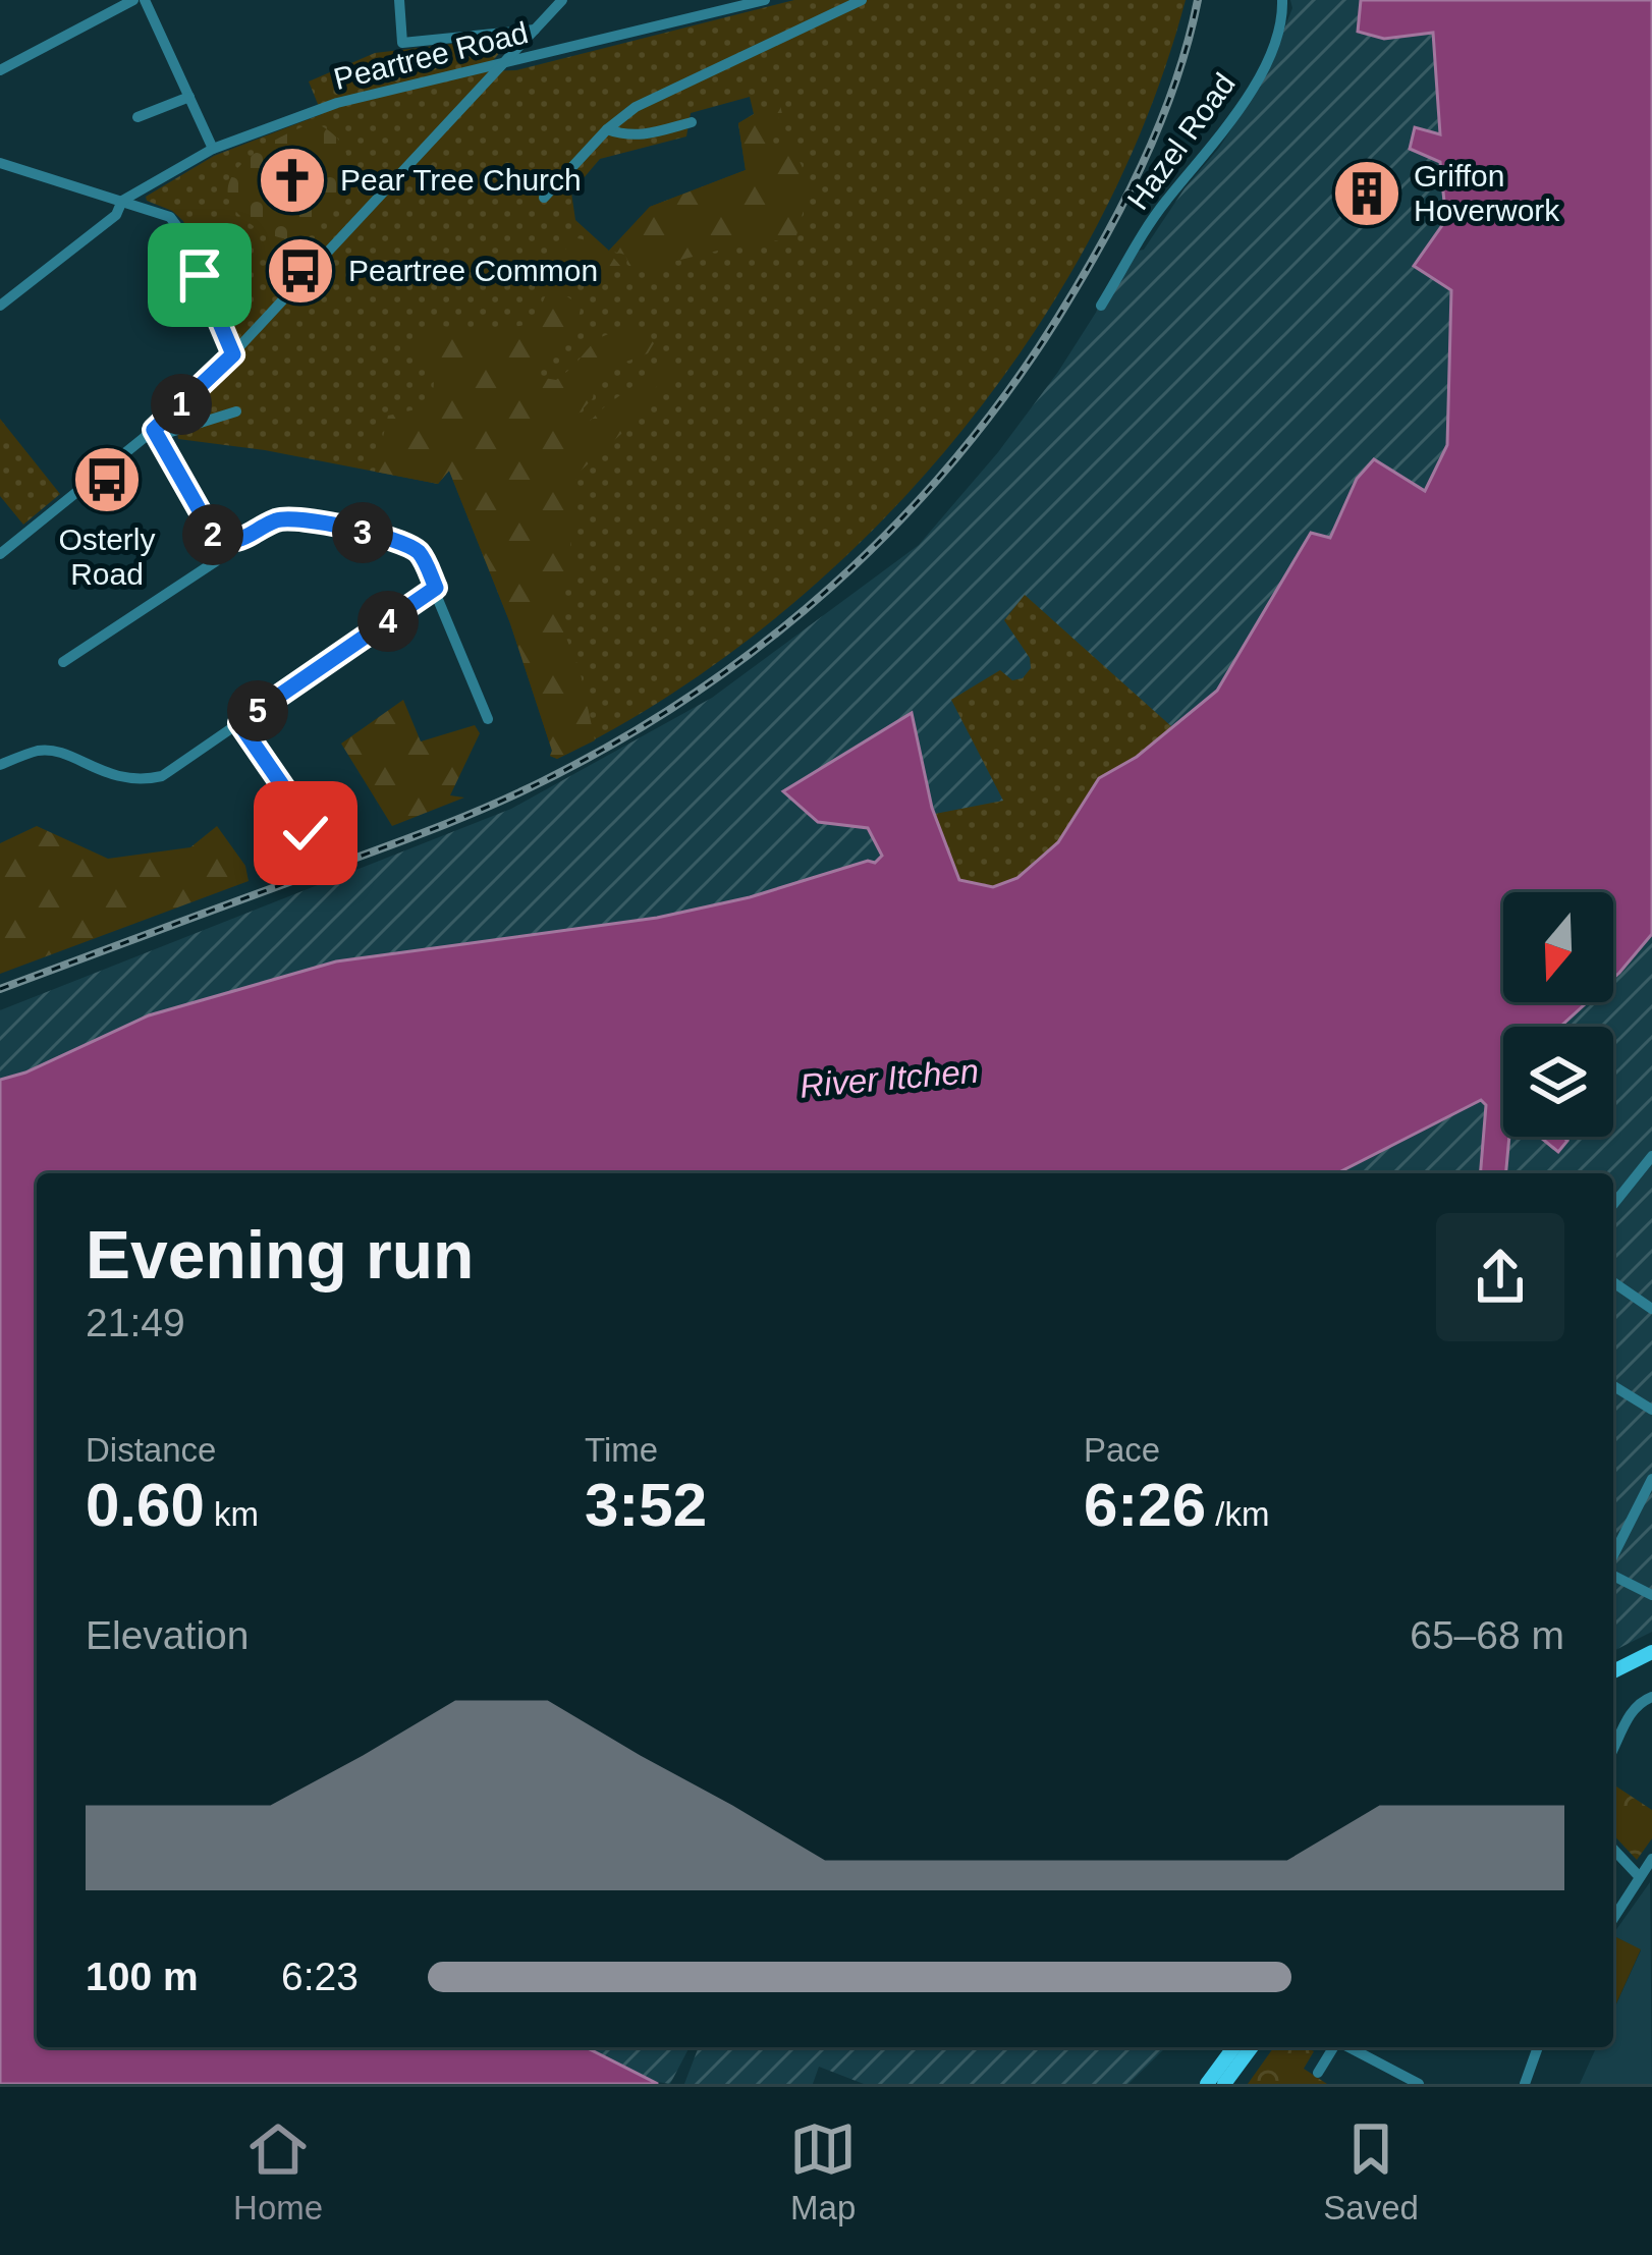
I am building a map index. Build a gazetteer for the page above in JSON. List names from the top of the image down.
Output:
{
  "streets": {
    "street": ["Peartree Road", "Hazel Road"]
  },
  "water": ["River Itchen"],
  "places": {
    "church": ["Pear Tree Church"],
    "building": ["Griffon Hoverwork"],
    "bus stop": ["Peartree Common", "Osterly Road"]
  },
  "north": "bottom",
  "page": {
    "pins": [
      "1",
      "3",
      "2",
      "4",
      "5"
    ],
    "heading": ["Evening run", "21:49"],
    "stats": [
      ["Distance", "0.60 km"],
      ["Time", "3:52"],
      ["Pace", "6:26 /km"]
    ],
    "chart": ["Elevation", "65–68 m"],
    "list": [
      {
        "name": "100 m",
        "note": "6:23"
      }
    ],
    "tabs": ["Home", "Map", "Saved"]
  }
}
